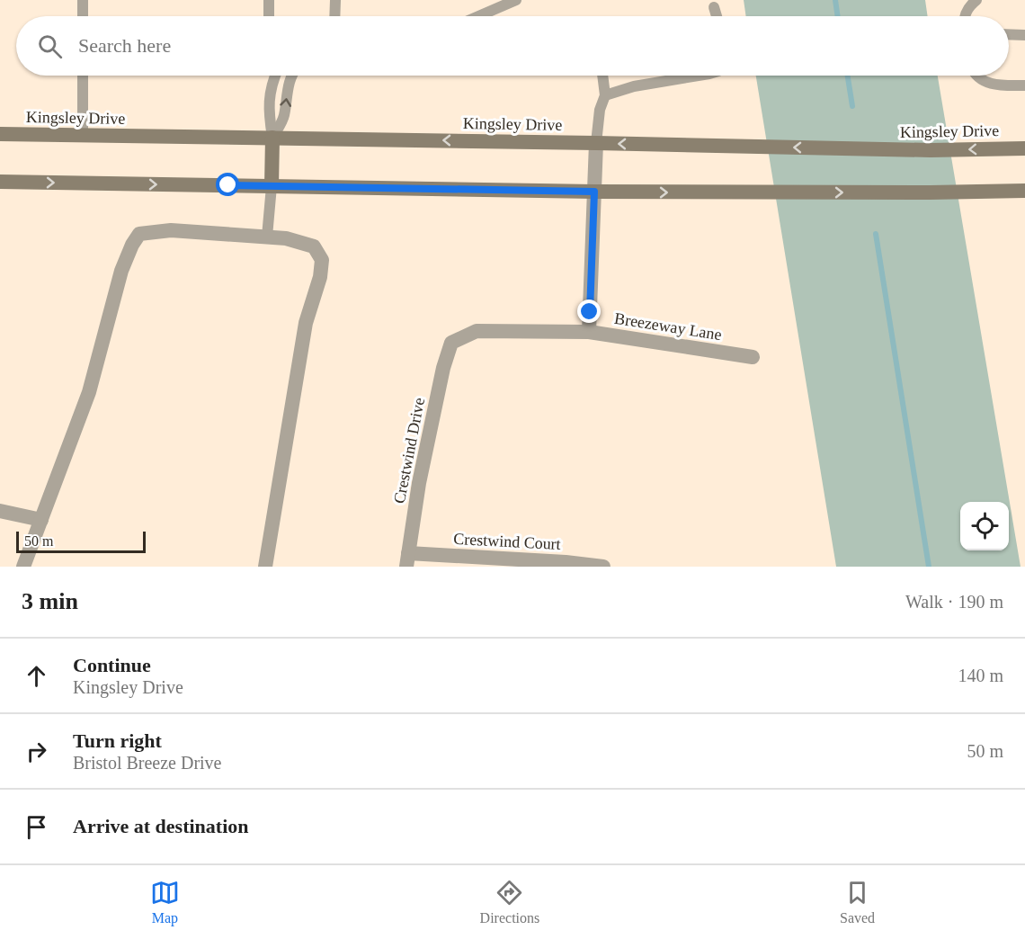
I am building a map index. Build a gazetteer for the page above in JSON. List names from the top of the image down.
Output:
{
  "streets": {
    "main road": ["Kingsley Drive"],
    "street": ["Breezeway Lane", "Crestwind Drive", "Crestwind Court"]
  },
  "crossings": [
    ["Breezeway Lane", "Crestwind Drive"],
    ["Crestwind Drive", "Crestwind Court"]
  ],
  "scale_bar": "50 m",
  "page": {
    "search": "Search here",
    "scale": "50 m",
    "heading": ["3 min", "Walk · 190 m"],
    "list": [
      ["Continue", "Kingsley Drive", "140 m"],
      ["Turn right", "Bristol Breeze Drive", "50 m"],
      "Arrive at destination"
    ],
    "nav": ["Map", "Directions", "Saved"]
  }
}
